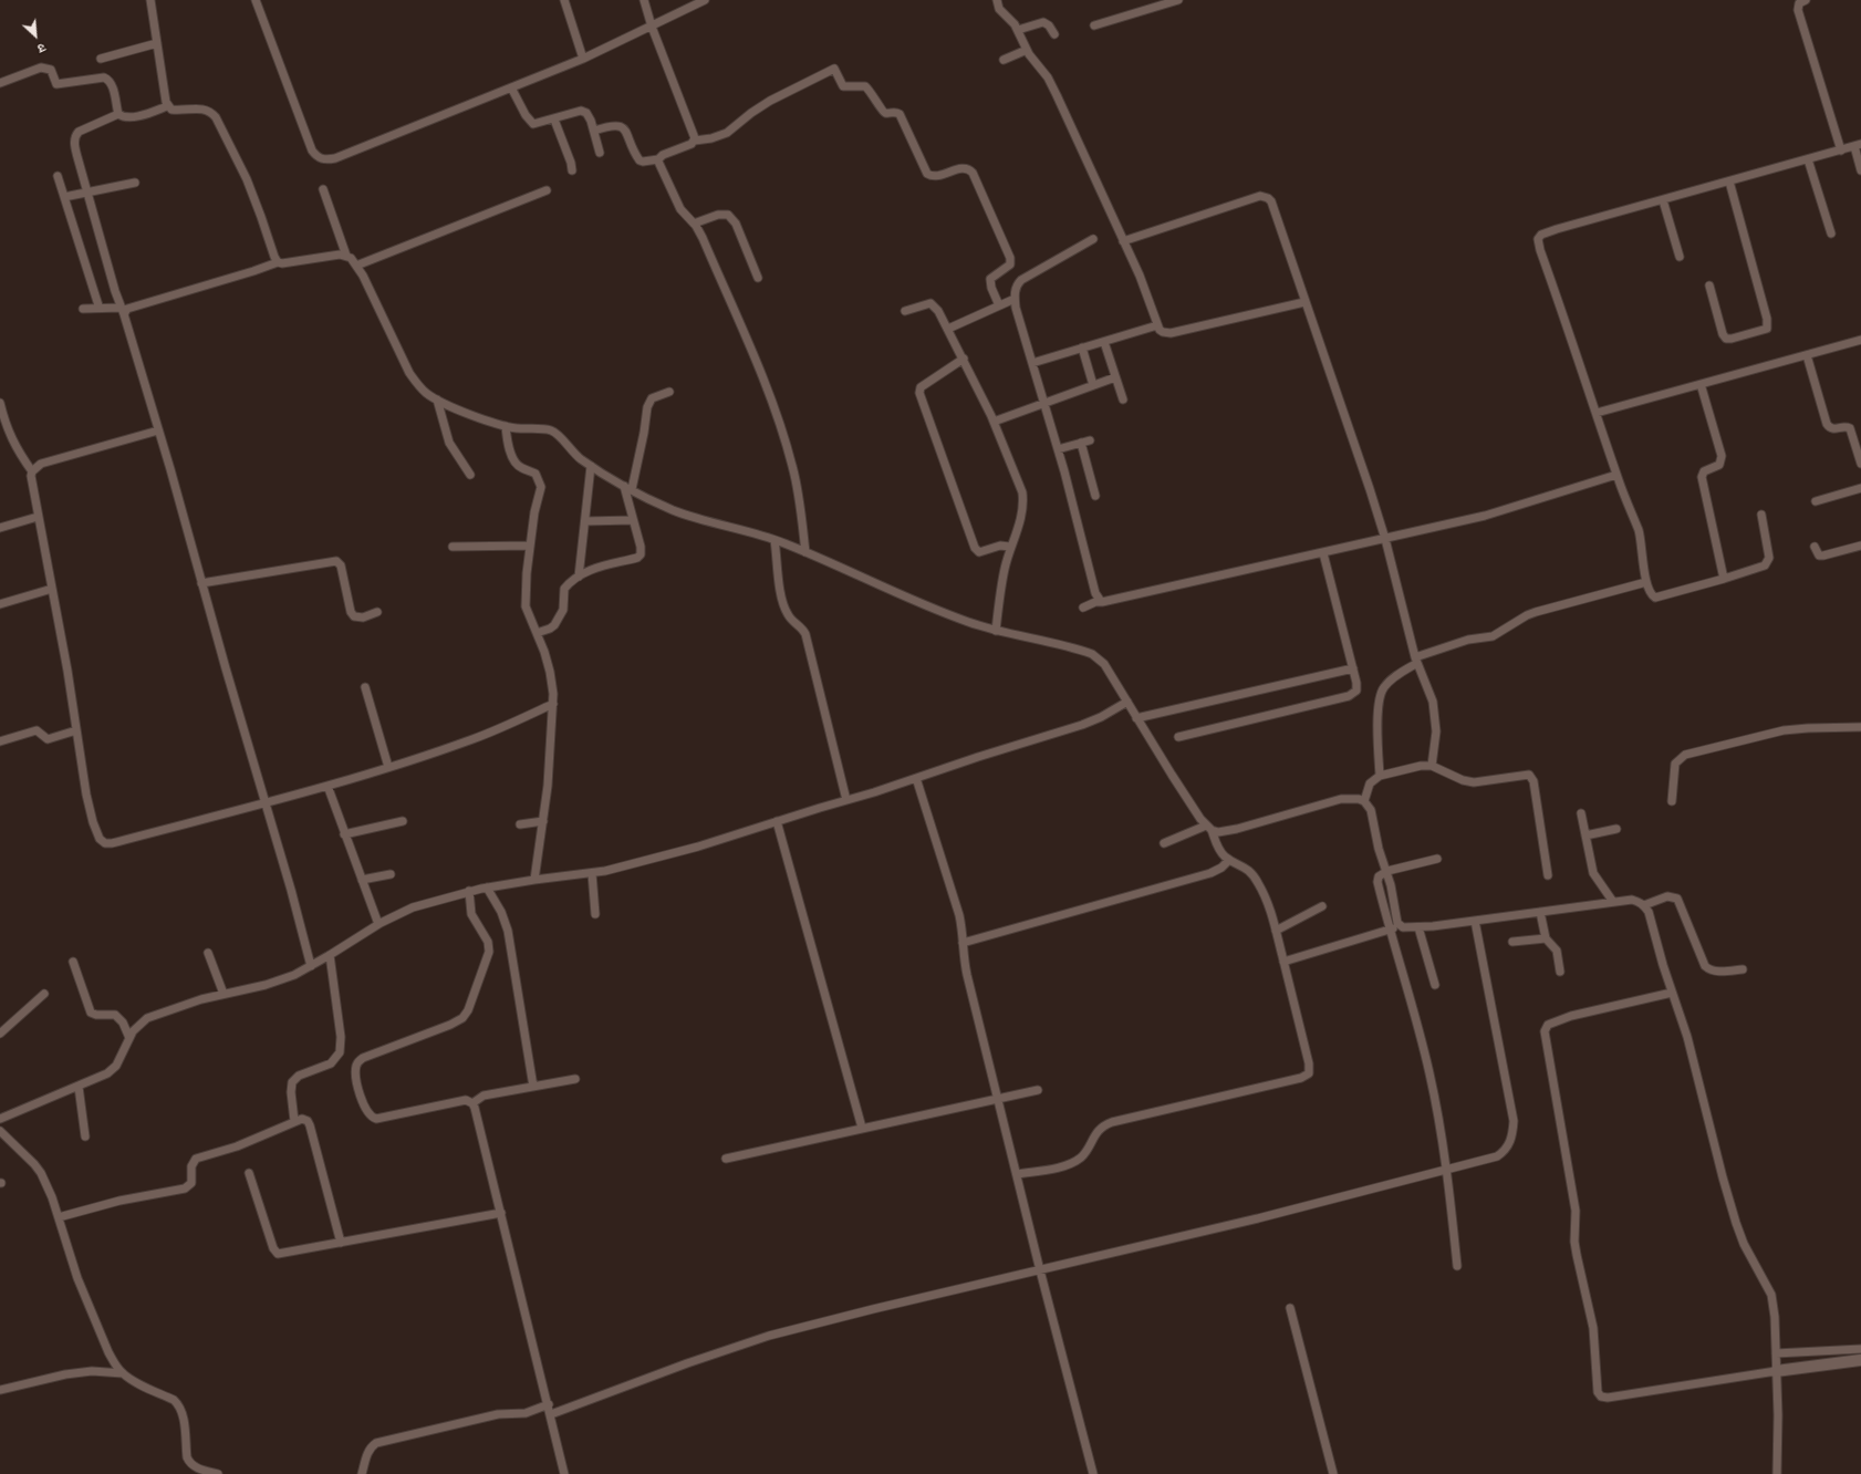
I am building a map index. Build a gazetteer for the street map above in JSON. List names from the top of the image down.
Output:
{
  "north": "bottom right"
}
